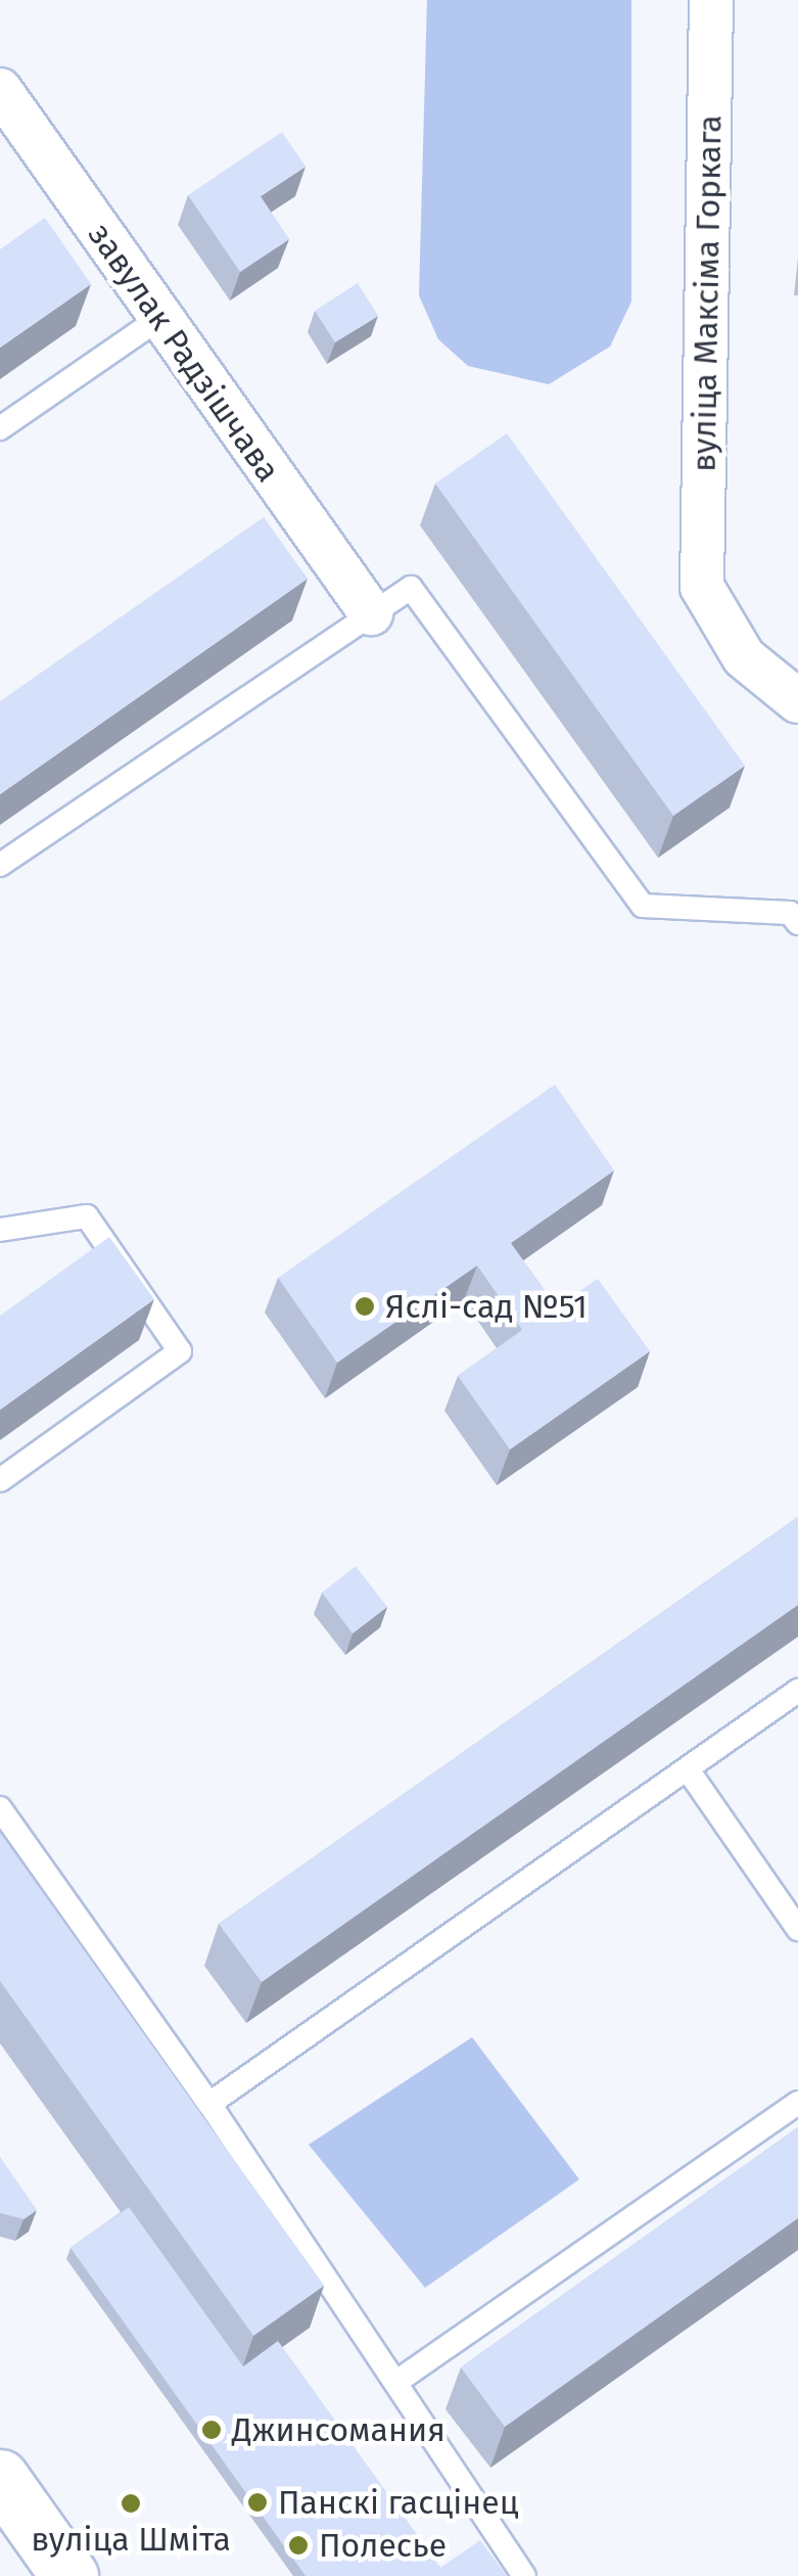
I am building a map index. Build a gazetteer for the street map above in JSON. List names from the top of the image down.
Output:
{
  "streets": {
    "street": ["вуліца Максіма Горкага", "завулак Радзішчава"]
  },
  "places": [
    "Яслі-сад №51",
    "Джинсомания",
    "Панскі гасцінец",
    "вуліца Шміта",
    "Полесье"
  ]
}
